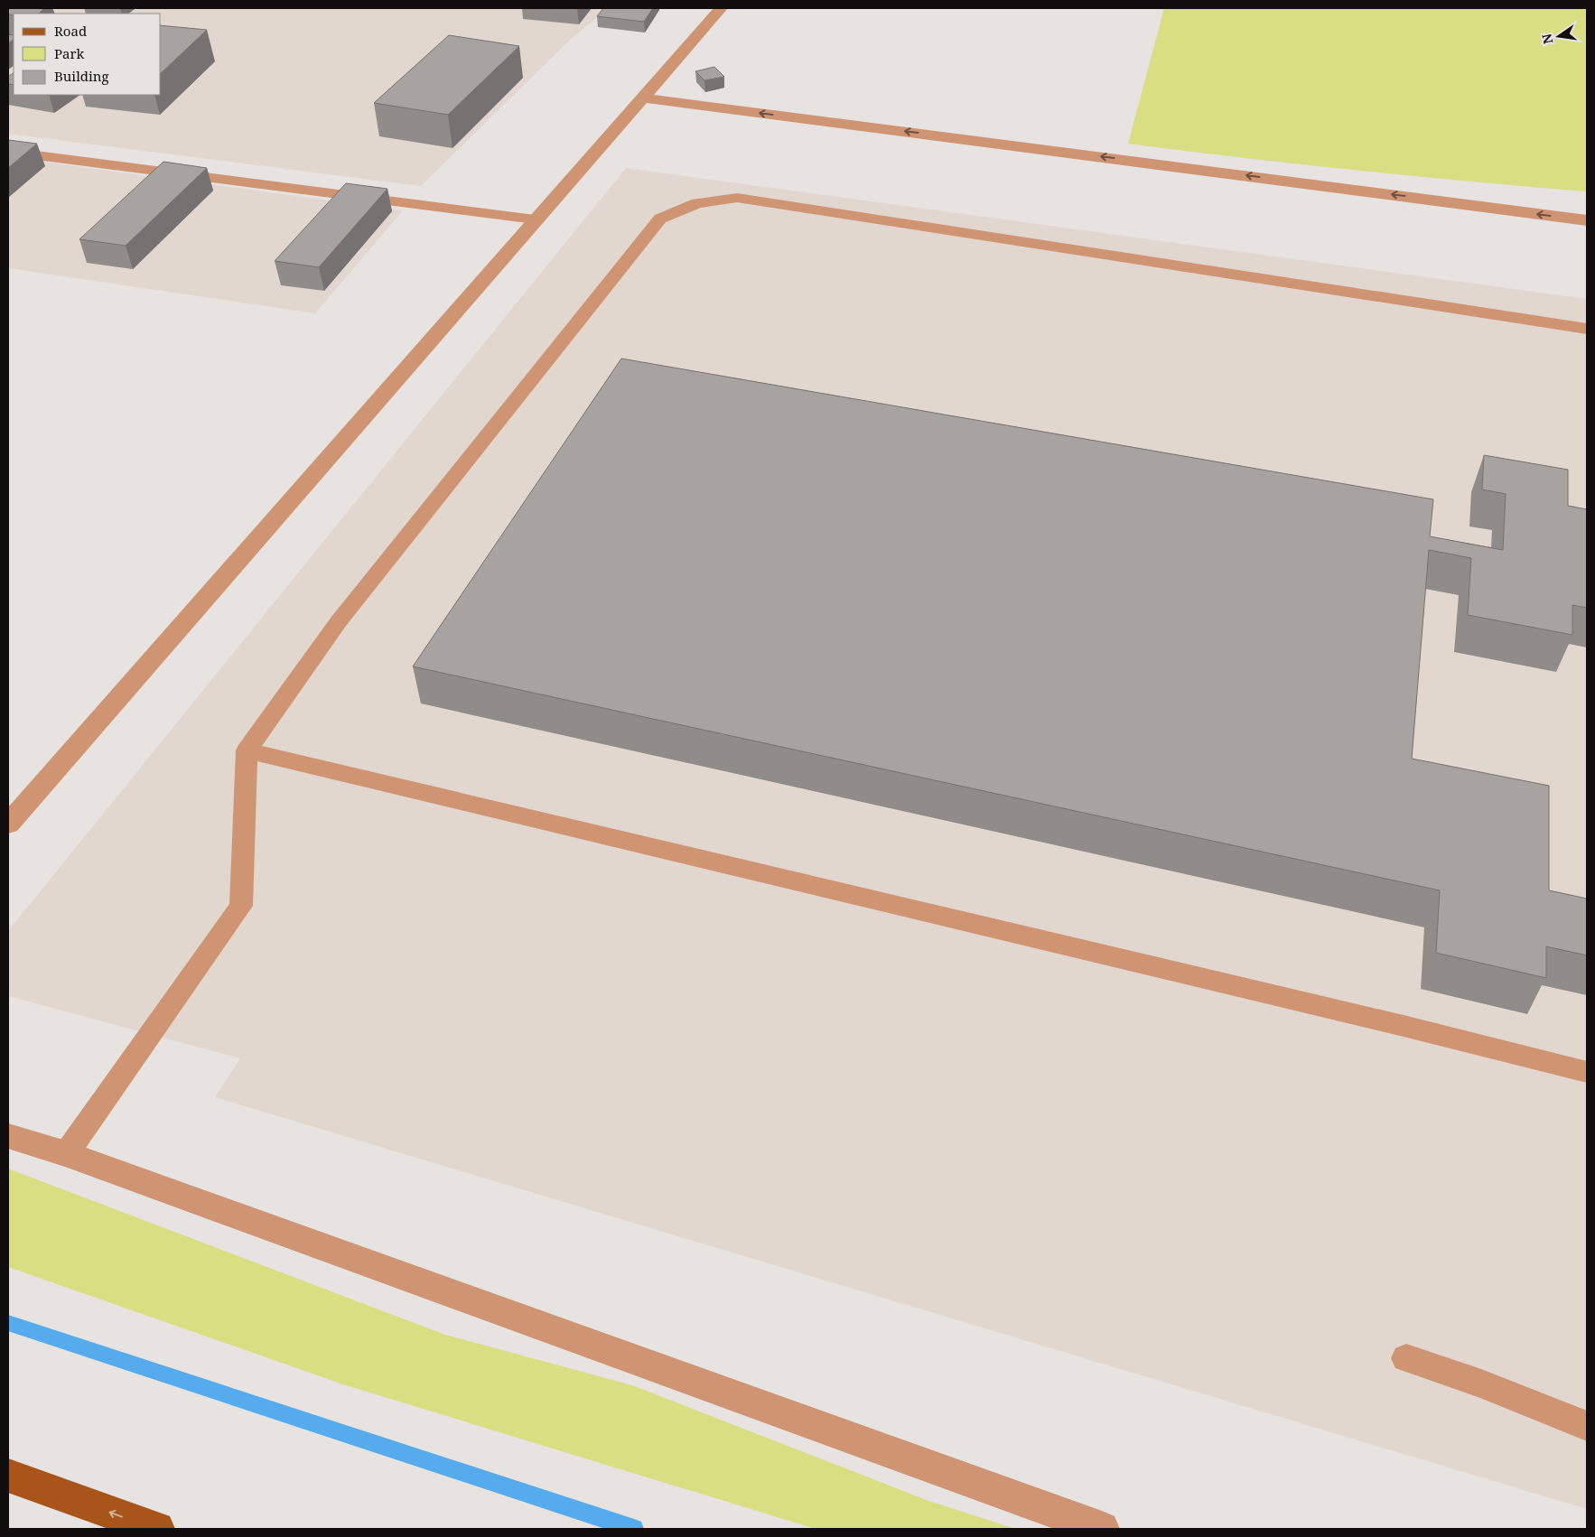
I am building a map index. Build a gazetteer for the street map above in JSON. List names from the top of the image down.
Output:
{
  "legend": ["Road", "Park", "Building"],
  "north": "left"
}
